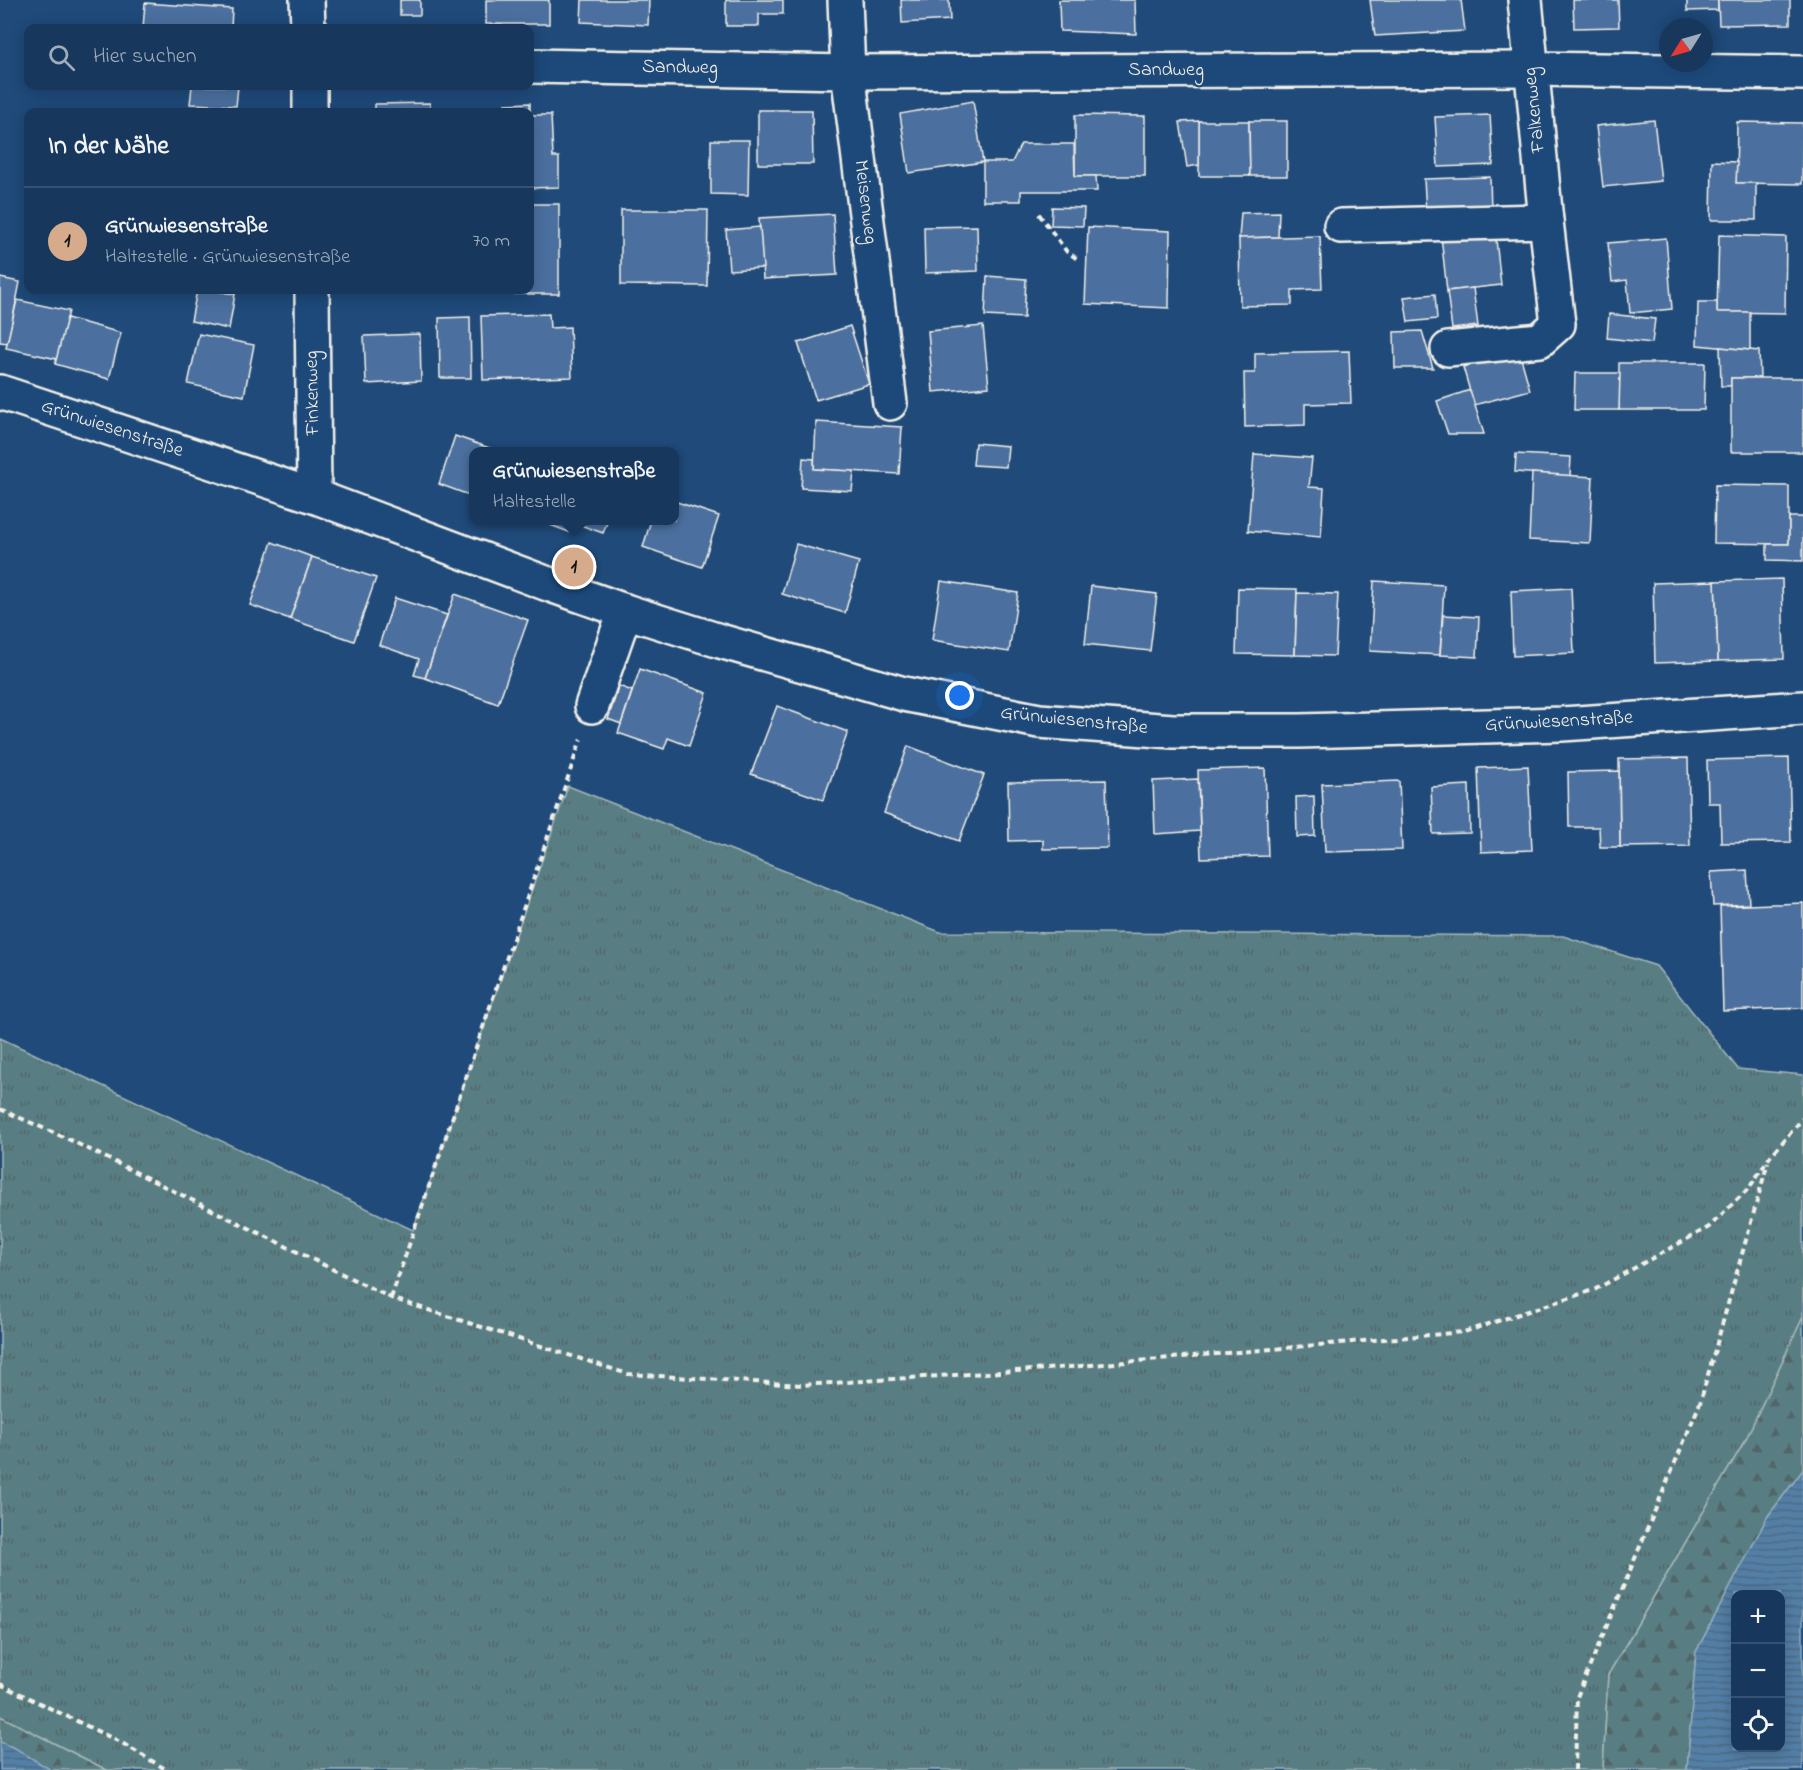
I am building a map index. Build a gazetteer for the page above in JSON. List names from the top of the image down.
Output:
{
  "streets": {
    "street": [
      "Sandweg",
      "Falkenweg",
      "Meisenweg",
      "Finkenweg",
      "Grünwiesenstraße"
    ]
  },
  "crossings": [
    ["Sandweg", "Falkenweg"],
    ["Sandweg", "Meisenweg"],
    ["Finkenweg", "Grünwiesenstraße"]
  ],
  "north": "bottom left",
  "page": {
    "search": "Hier suchen",
    "heading": "In der Nähe",
    "list": [
      {
        "mark": "1",
        "name": "Grünwiesenstraße",
        "note": "Haltestelle · Grünwiesenstraße",
        "value": "70 m"
      }
    ],
    "popup": ["Grünwiesenstraße", "Haltestelle"],
    "pins": "1",
    "map_buttons": ["+", "−"]
  }
}
